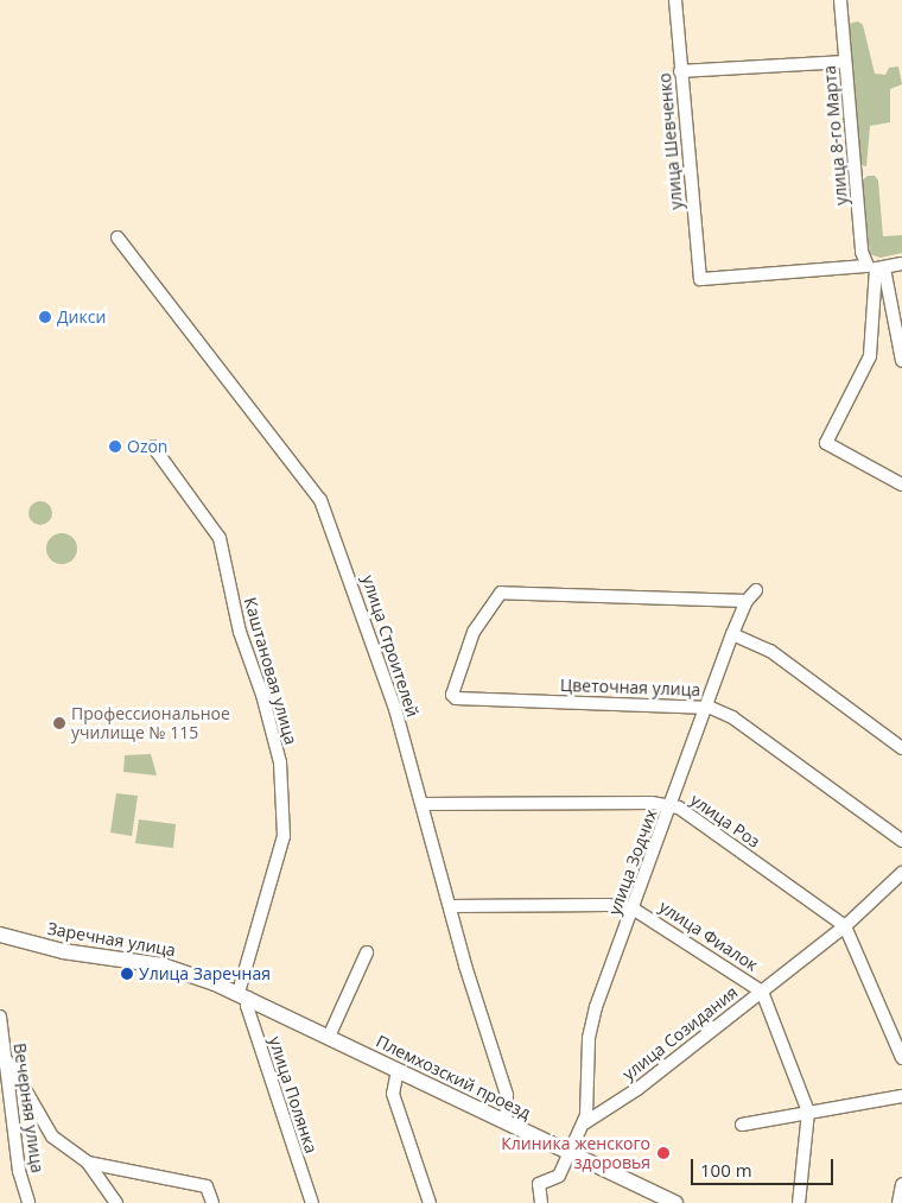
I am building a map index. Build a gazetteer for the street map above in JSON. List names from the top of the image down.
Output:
{
  "streets": {
    "main road": ["Заречная улица", "Племхозский проезд"],
    "street": [
      "улица 8-го Марта",
      "улица Шевченко",
      "улица Строителей",
      "Каштановая улица",
      "Цветочная улица",
      "улица Роз",
      "улица Зодчих",
      "улица Фиалок",
      "улица Созидания",
      "улица Полянка",
      "Вечерняя улица"
    ]
  },
  "crossings": [
    ["улица 8-го Марта", "улица Шевченко"],
    ["улица Строителей", "улица Роз"],
    ["улица Строителей", "улица Фиалок"],
    ["улица Строителей", "Племхозский проезд"],
    ["Каштановая улица", "Заречная улица"],
    ["Каштановая улица", "Племхозский проезд"],
    ["Каштановая улица", "улица Полянка"],
    ["Цветочная улица", "улица Зодчих"],
    ["улица Роз", "улица Зодчих"],
    ["улица Роз", "улица Созидания"],
    ["улица Зодчих", "улица Фиалок"],
    ["улица Зодчих", "улица Созидания"],
    ["улица Зодчих", "Племхозский проезд"],
    ["улица Фиалок", "улица Созидания"],
    ["Заречная улица", "Племхозский проезд"],
    ["Заречная улица", "улица Полянка"],
    ["Племхозский проезд", "улица Полянка"]
  ],
  "places": [
    "Дикси",
    "Ozon",
    "Профессиональное училище № 115",
    "Улица Заречная",
    "Клиника женского здоровья"
  ],
  "scale_bar": "100 m"
}
